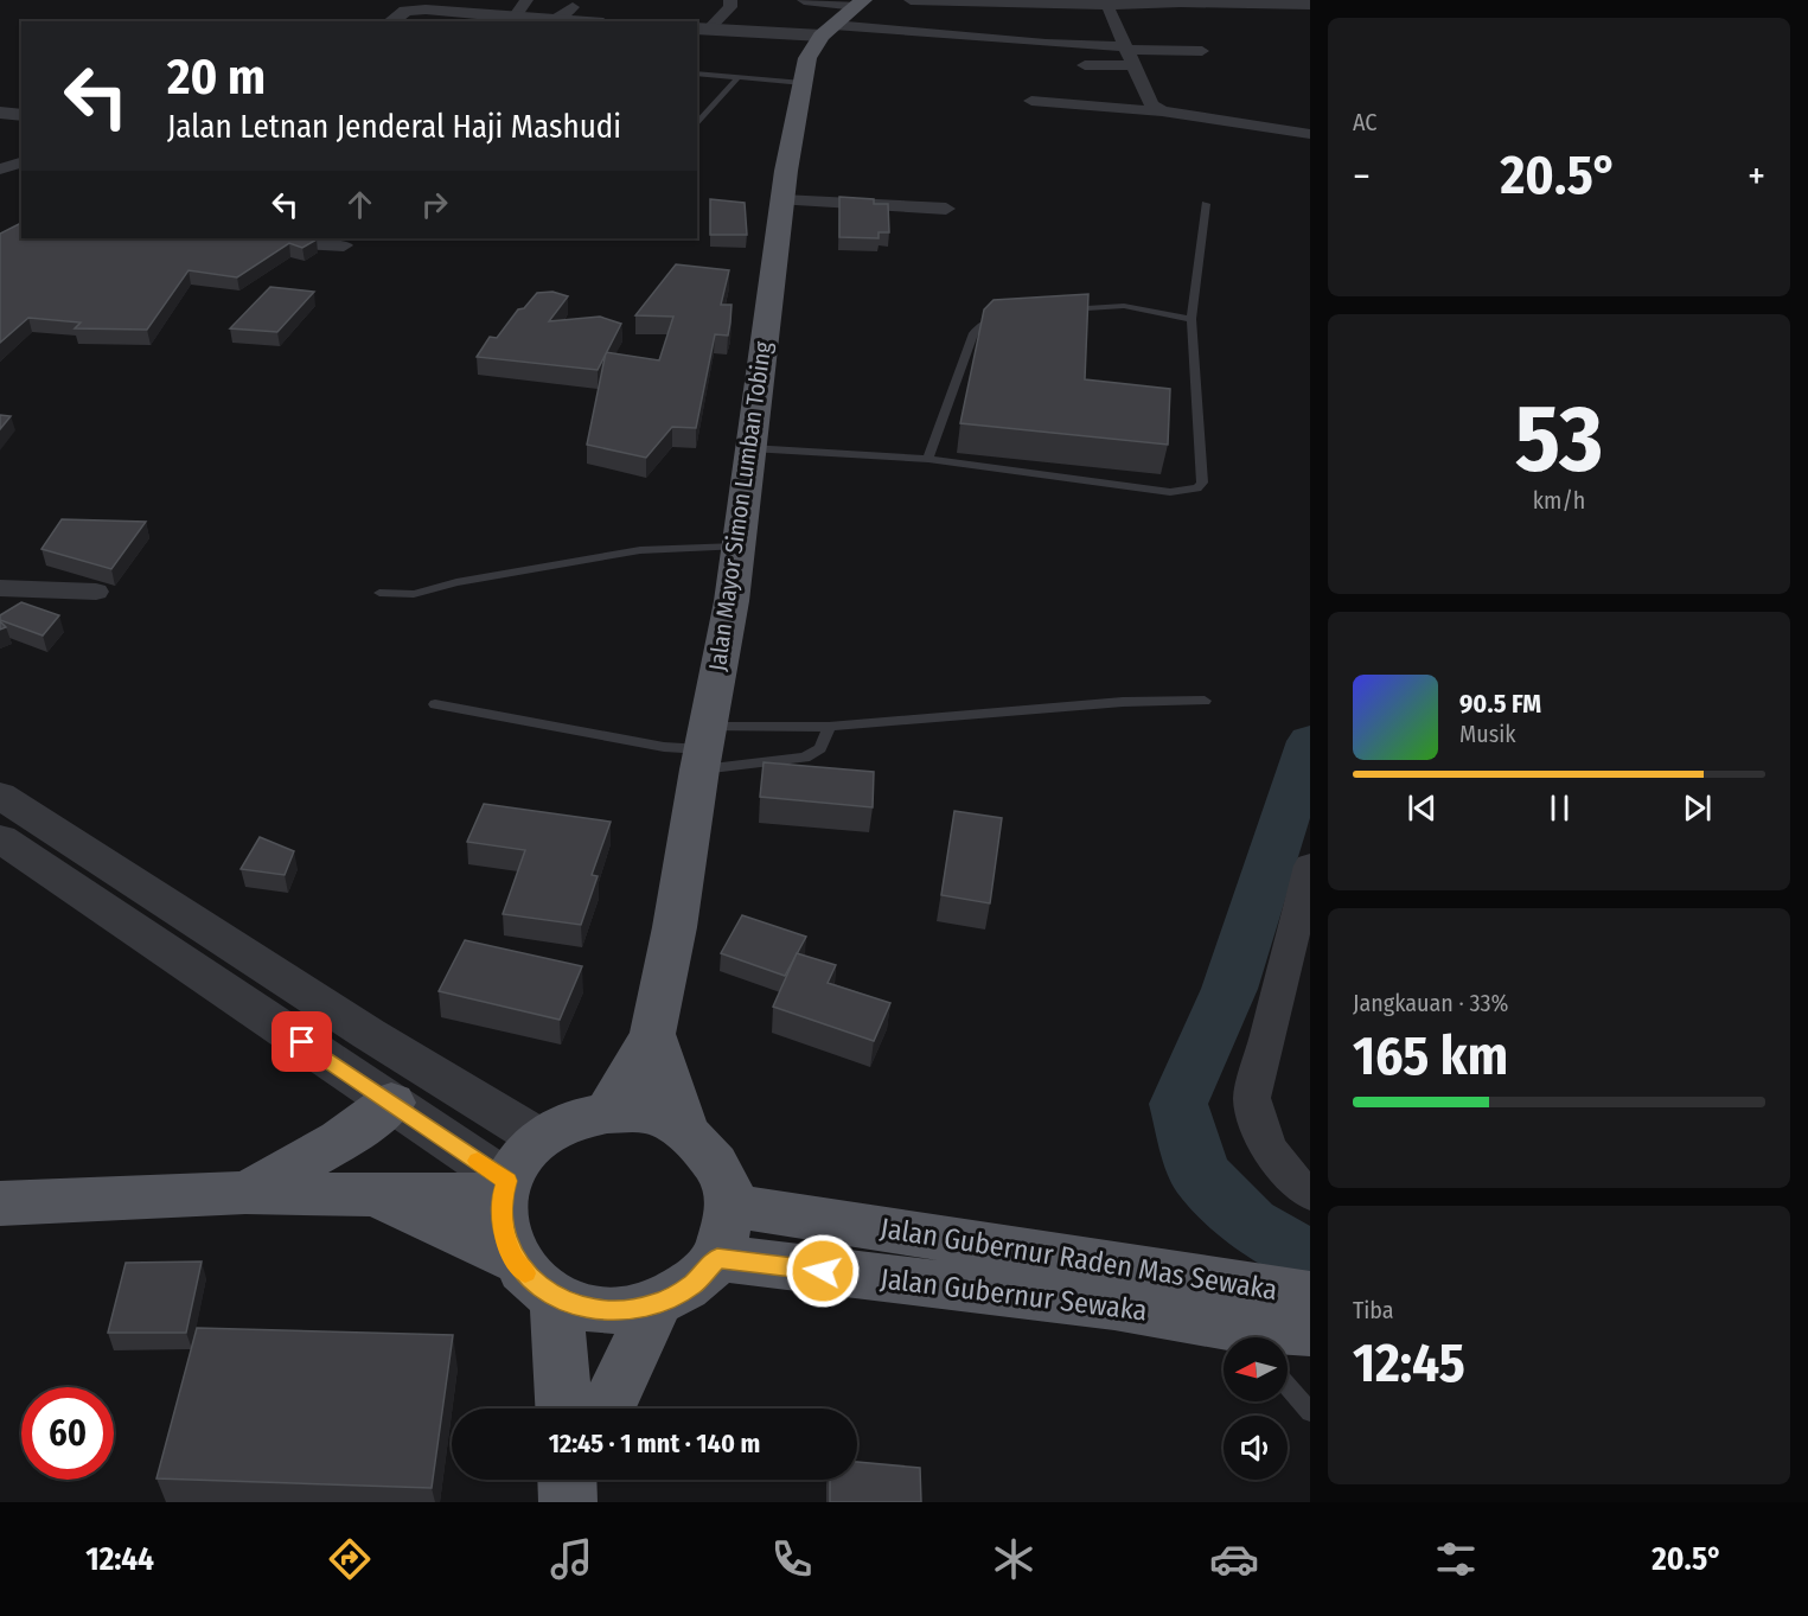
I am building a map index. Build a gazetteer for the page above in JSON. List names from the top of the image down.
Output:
{
  "streets": {
    "main road": ["Jalan Mayor Simon Lumban Tobing", "Jalan Gubernur Raden Mas Sewaka", "Jalan Gubernur Sewaka"]
  },
  "crossings": [
    ["Jalan Mayor Simon Lumban Tobing", "Jalan Gubernur Raden Mas Sewaka"],
    ["Jalan Mayor Simon Lumban Tobing", "Jalan Gubernur Sewaka"],
    ["Jalan Gubernur Raden Mas Sewaka", "Jalan Gubernur Sewaka"]
  ],
  "north": "left",
  "page": {
    "tile": [
      "AC",
      ["53", "km/h"],
      ["Jangkauan · 33%", "165 km"],
      ["Tiba", "12:45"]
    ],
    "turn": ["20 m", "Jalan Letnan Jenderal Haji Mashudi"],
    "heat": ["−", "20.5°", "+"],
    "song": ["90.5 FM", "Musik"],
    "limit": "60",
    "trip": "12:45 · 1 mnt · 140 m",
    "tabs": ["12:44", "20.5°"]
  }
}
